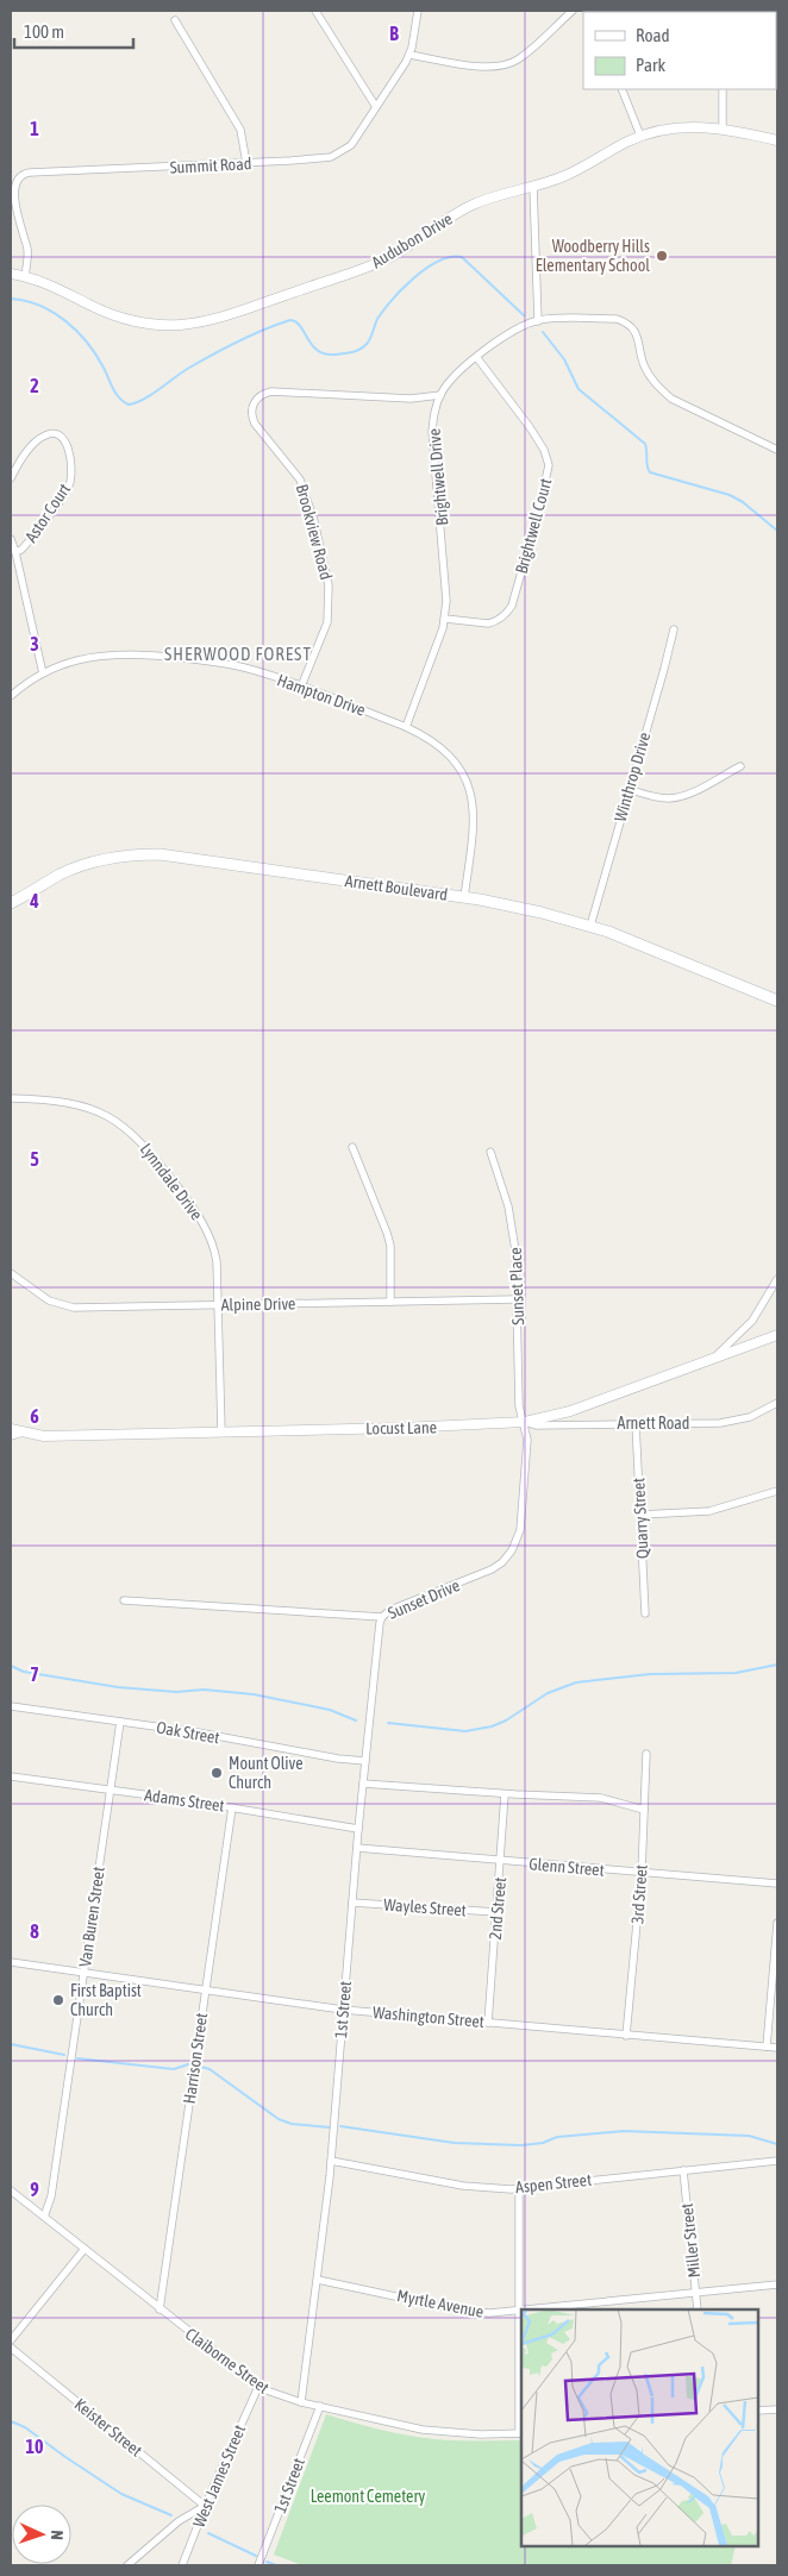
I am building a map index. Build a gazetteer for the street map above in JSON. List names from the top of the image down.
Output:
{
  "streets": {
    "main road": ["Arnett Boulevard"],
    "street": [
      "Summit Road",
      "Audubon Drive",
      "Brightwell Drive",
      "Astor Court",
      "Brightwell Court",
      "Brookview Road",
      "Hampton Drive",
      "Winthrop Drive",
      "Lynndale Drive",
      "Sunset Place",
      "Alpine Drive",
      "Arnett Road",
      "Locust Lane",
      "Quarry Street",
      "Sunset Drive",
      "Oak Street",
      "Adams Street",
      "Glenn Street",
      "3rd Street",
      "Wayles Street",
      "2nd Street",
      "Van Buren Street",
      "1st Street",
      "Washington Street",
      "Harrison Street",
      "Aspen Street",
      "Miller Street",
      "Myrtle Avenue",
      "Claiborne Street",
      "Keister Street",
      "West James Street"
    ]
  },
  "crossings": [
    ["Summit Road", "Audubon Drive"],
    ["Brightwell Drive", "Brightwell Court"],
    ["Brightwell Drive", "Brookview Road"],
    ["Brightwell Drive", "Hampton Drive"],
    ["Astor Court", "Hampton Drive"],
    ["Brookview Road", "Hampton Drive"],
    ["Hampton Drive", "Arnett Boulevard"],
    ["Winthrop Drive", "Arnett Boulevard"],
    ["Lynndale Drive", "Alpine Drive"],
    ["Lynndale Drive", "Locust Lane"],
    ["Sunset Place", "Alpine Drive"],
    ["Sunset Place", "Arnett Road"],
    ["Sunset Place", "Locust Lane"],
    ["Sunset Place", "Sunset Drive"],
    ["Arnett Road", "Locust Lane"],
    ["Arnett Road", "Quarry Street"],
    ["Arnett Road", "Sunset Drive"],
    ["Locust Lane", "Sunset Drive"],
    ["Sunset Drive", "1st Street"],
    ["Oak Street", "Van Buren Street"],
    ["Oak Street", "1st Street"],
    ["Adams Street", "Van Buren Street"],
    ["Adams Street", "1st Street"],
    ["Adams Street", "Harrison Street"],
    ["Glenn Street", "3rd Street"],
    ["Glenn Street", "2nd Street"],
    ["Glenn Street", "1st Street"],
    ["3rd Street", "Washington Street"],
    ["Wayles Street", "2nd Street"],
    ["Wayles Street", "1st Street"],
    ["2nd Street", "Washington Street"],
    ["Van Buren Street", "Washington Street"],
    ["Van Buren Street", "Claiborne Street"],
    ["1st Street", "Washington Street"],
    ["1st Street", "Aspen Street"],
    ["1st Street", "Myrtle Avenue"],
    ["1st Street", "Claiborne Street"],
    ["Washington Street", "Harrison Street"],
    ["Harrison Street", "Claiborne Street"],
    ["Aspen Street", "Miller Street"],
    ["Miller Street", "Myrtle Avenue"],
    ["Claiborne Street", "West James Street"],
    ["Keister Street", "West James Street"]
  ],
  "districts": ["SHERWOOD FOREST"],
  "parks": ["Leemont Cemetery"],
  "places": ["Woodberry Hills Elementary School", "Mount Olive Church", "First Baptist Church"],
  "legend": ["Road", "Park"],
  "scale_bar": "100 m",
  "north": "right",
  "grid": {
    "columns": ["B"],
    "rows": [
      "1",
      "2",
      "3",
      "4",
      "5",
      "6",
      "7",
      "8",
      "9",
      "10"
    ]
  }
}
